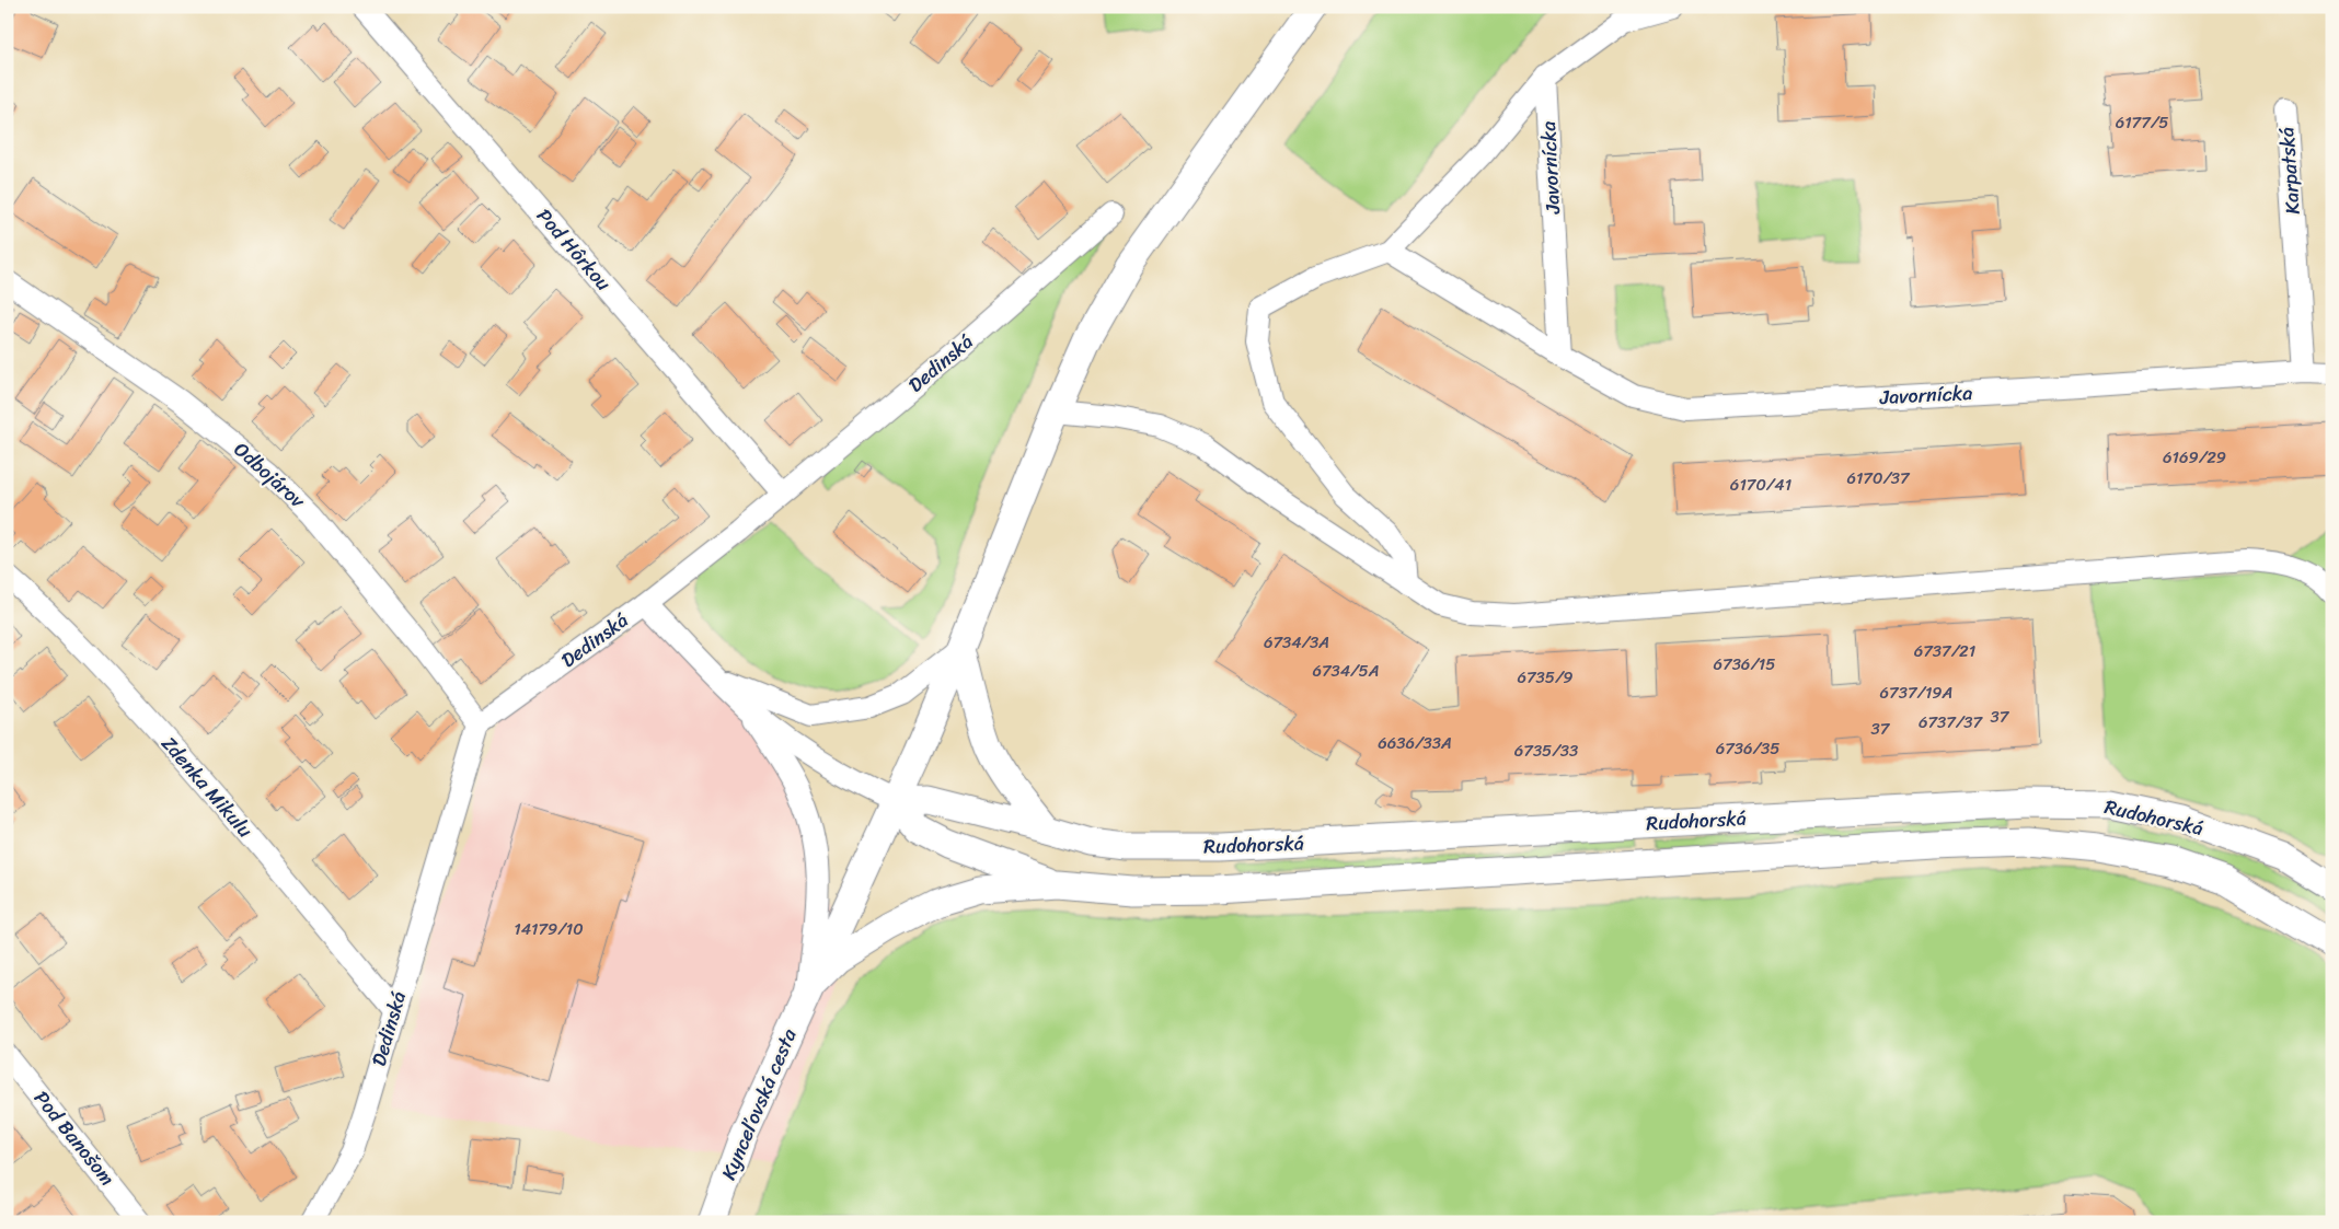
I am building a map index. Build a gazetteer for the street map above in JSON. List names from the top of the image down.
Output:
{
  "streets": {
    "street": [
      "Javornícka",
      "Karpatská",
      "Pod Hôrkou",
      "Dedinská",
      "Odbojárov",
      "Zdenka Mikulu",
      "Rudohorská",
      "Kynceľovská cesta",
      "Pod Banošom"
    ]
  },
  "crossings": [
    ["Javornícka", "Karpatská"],
    ["Pod Hôrkou", "Dedinská"],
    ["Dedinská", "Odbojárov"],
    ["Dedinská", "Zdenka Mikulu"],
    ["Rudohorská", "Kynceľovská cesta"]
  ],
  "house_numbers": [
    "6177/5",
    "6169/29",
    "6170/37",
    "6170/41",
    "6734/3A",
    "6737/21",
    "6736/15",
    "6734/5A",
    "6735/9",
    "6737/19A",
    "37",
    "6737/37",
    "37",
    "6636/33A",
    "6736/35",
    "6735/33",
    "14179/10"
  ]
}
